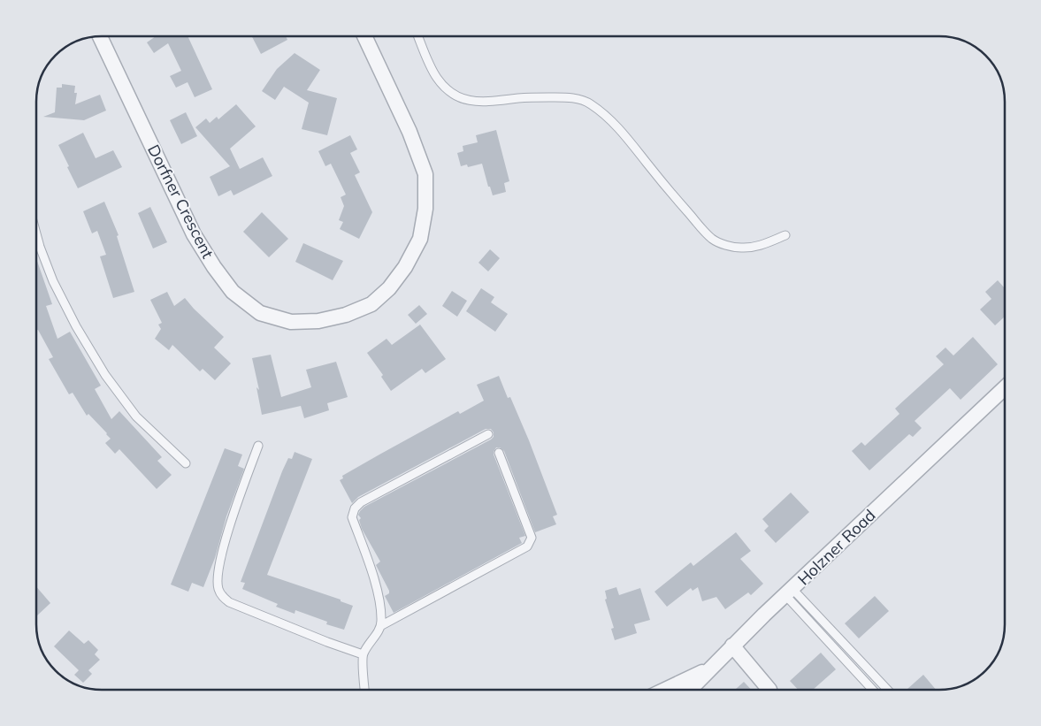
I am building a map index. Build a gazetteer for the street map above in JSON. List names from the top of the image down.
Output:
{
  "streets": {
    "street": ["Dorfner Crescent", "Holzner Road"]
  }
}
